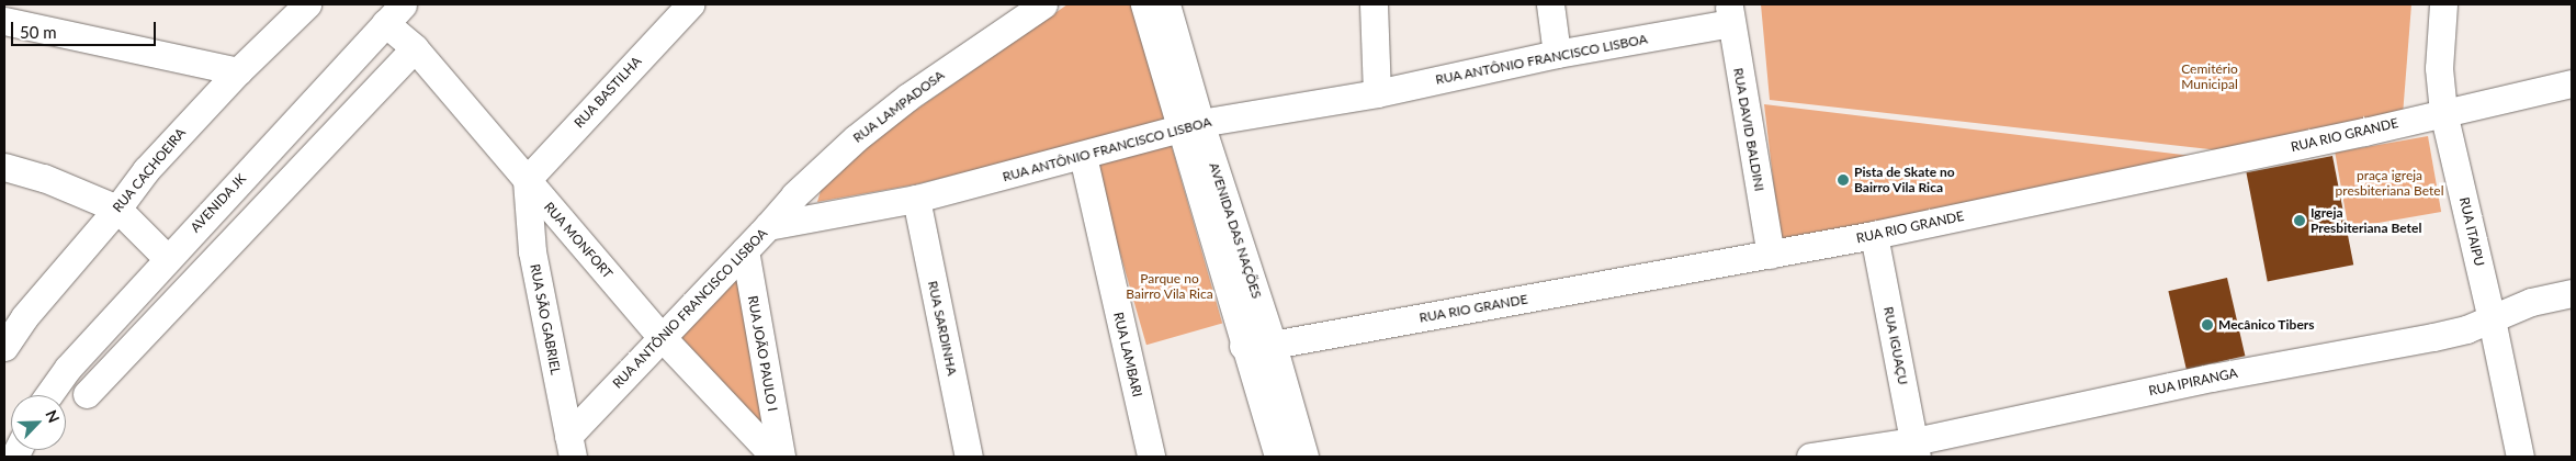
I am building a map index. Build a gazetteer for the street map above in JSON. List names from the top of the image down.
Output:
{
  "streets": {
    "street": [
      "RUA ANTÔNIO FRANCISCO LISBOA",
      "RUA BASTILHA",
      "RUA LAMPADOSA",
      "RUA DAVID BALDINI",
      "RUA RIO GRANDE",
      "RUA CACHOEIRA",
      "AVENIDA JK",
      "AVENIDA DAS NAÇÕES",
      "RUA ITAIPU",
      "RUA MONFORT",
      "RUA SÃO GABRIEL",
      "RUA SARDINHA",
      "RUA IGUAÇU",
      "RUA JOÃO PAULO I",
      "RUA LAMBARI",
      "RUA IPIRANGA"
    ]
  },
  "crossings": [
    ["RUA ANTÔNIO FRANCISCO LISBOA", "RUA LAMPADOSA"],
    ["RUA ANTÔNIO FRANCISCO LISBOA", "RUA DAVID BALDINI"],
    ["RUA ANTÔNIO FRANCISCO LISBOA", "AVENIDA DAS NAÇÕES"],
    ["RUA ANTÔNIO FRANCISCO LISBOA", "RUA MONFORT"],
    ["RUA ANTÔNIO FRANCISCO LISBOA", "RUA SÃO GABRIEL"],
    ["RUA ANTÔNIO FRANCISCO LISBOA", "RUA SARDINHA"],
    ["RUA ANTÔNIO FRANCISCO LISBOA", "RUA JOÃO PAULO I"],
    ["RUA ANTÔNIO FRANCISCO LISBOA", "RUA LAMBARI"],
    ["RUA BASTILHA", "RUA MONFORT"],
    ["RUA BASTILHA", "RUA SÃO GABRIEL"],
    ["RUA DAVID BALDINI", "RUA RIO GRANDE"],
    ["RUA RIO GRANDE", "AVENIDA DAS NAÇÕES"],
    ["RUA RIO GRANDE", "RUA ITAIPU"],
    ["RUA RIO GRANDE", "RUA IGUAÇU"],
    ["AVENIDA JK", "RUA MONFORT"],
    ["RUA ITAIPU", "RUA IPIRANGA"],
    ["RUA MONFORT", "RUA SÃO GABRIEL"],
    ["RUA IGUAÇU", "RUA IPIRANGA"]
  ],
  "parks": ["Cemitério Municipal", "praça igreja presbiteriana Betel", "Parque no Bairro Vila Rica"],
  "places": ["Pista de Skate no Bairro Vila Rica", "Igreja Presbiteriana Betel", "Mecânico Tibers"],
  "scale_bar": "50 m",
  "north": "top right"
}
